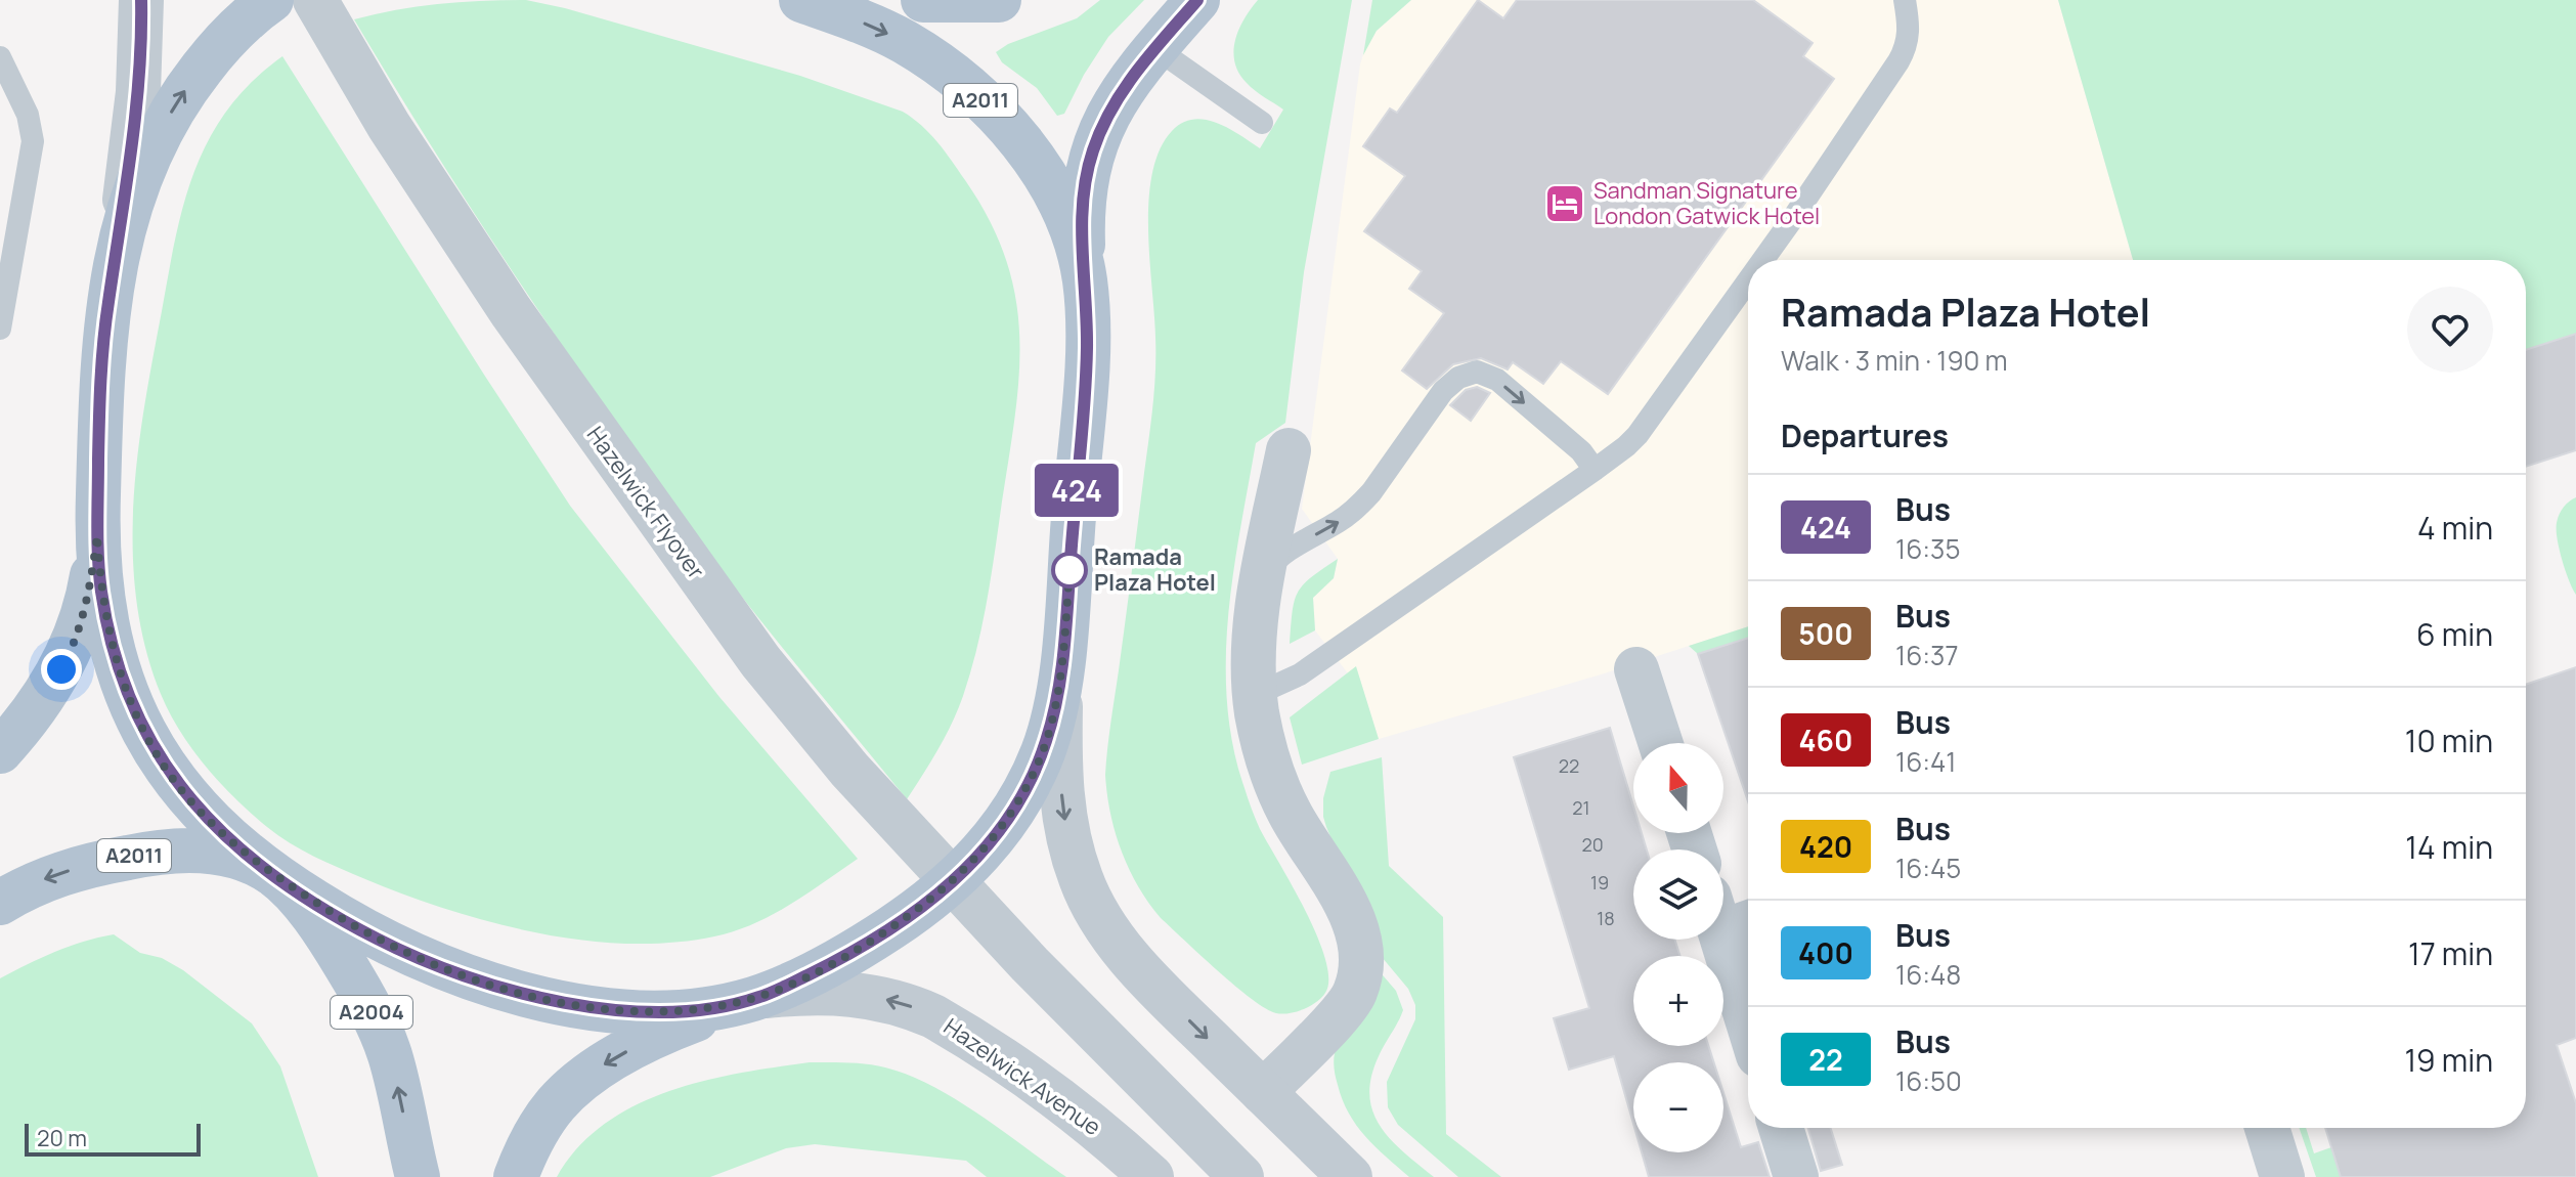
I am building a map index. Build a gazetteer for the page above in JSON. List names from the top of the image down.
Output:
{
  "streets": {
    "main road": ["A2011", "A2004", "Hazelwick Avenue"],
    "street": ["Hazelwick Flyover"]
  },
  "crossings": [
    ["A2011", "A2004"],
    ["A2011", "Hazelwick Avenue"],
    ["A2004", "Hazelwick Avenue"]
  ],
  "places": {
    "hotel": ["Sandman Signature London Gatwick Hotel"],
    "other": ["Ramada Plaza Hotel"]
  },
  "lines": ["bus line 424"],
  "house_numbers": [
    "22",
    "21",
    "20",
    "19",
    "18"
  ],
  "scale_bar": "20 m",
  "north": "top",
  "page": {
    "on_map": "424",
    "heading": [
      ["Ramada Plaza Hotel", "Walk · 3 min · 190 m"],
      "Departures"
    ],
    "list": [
      {
        "mark": "424",
        "name": "Bus",
        "note": "16:35",
        "value": "4 min"
      },
      {
        "mark": "500",
        "name": "Bus",
        "note": "16:37",
        "value": "6 min"
      },
      {
        "mark": "460",
        "name": "Bus",
        "note": "16:41",
        "value": "10 min"
      },
      {
        "mark": "420",
        "name": "Bus",
        "note": "16:45",
        "value": "14 min"
      },
      {
        "mark": "400",
        "name": "Bus",
        "note": "16:48",
        "value": "17 min"
      },
      {
        "mark": "22",
        "name": "Bus",
        "note": "16:50",
        "value": "19 min"
      }
    ],
    "map_buttons": ["+", "−"],
    "scale": "20 m"
  }
}
